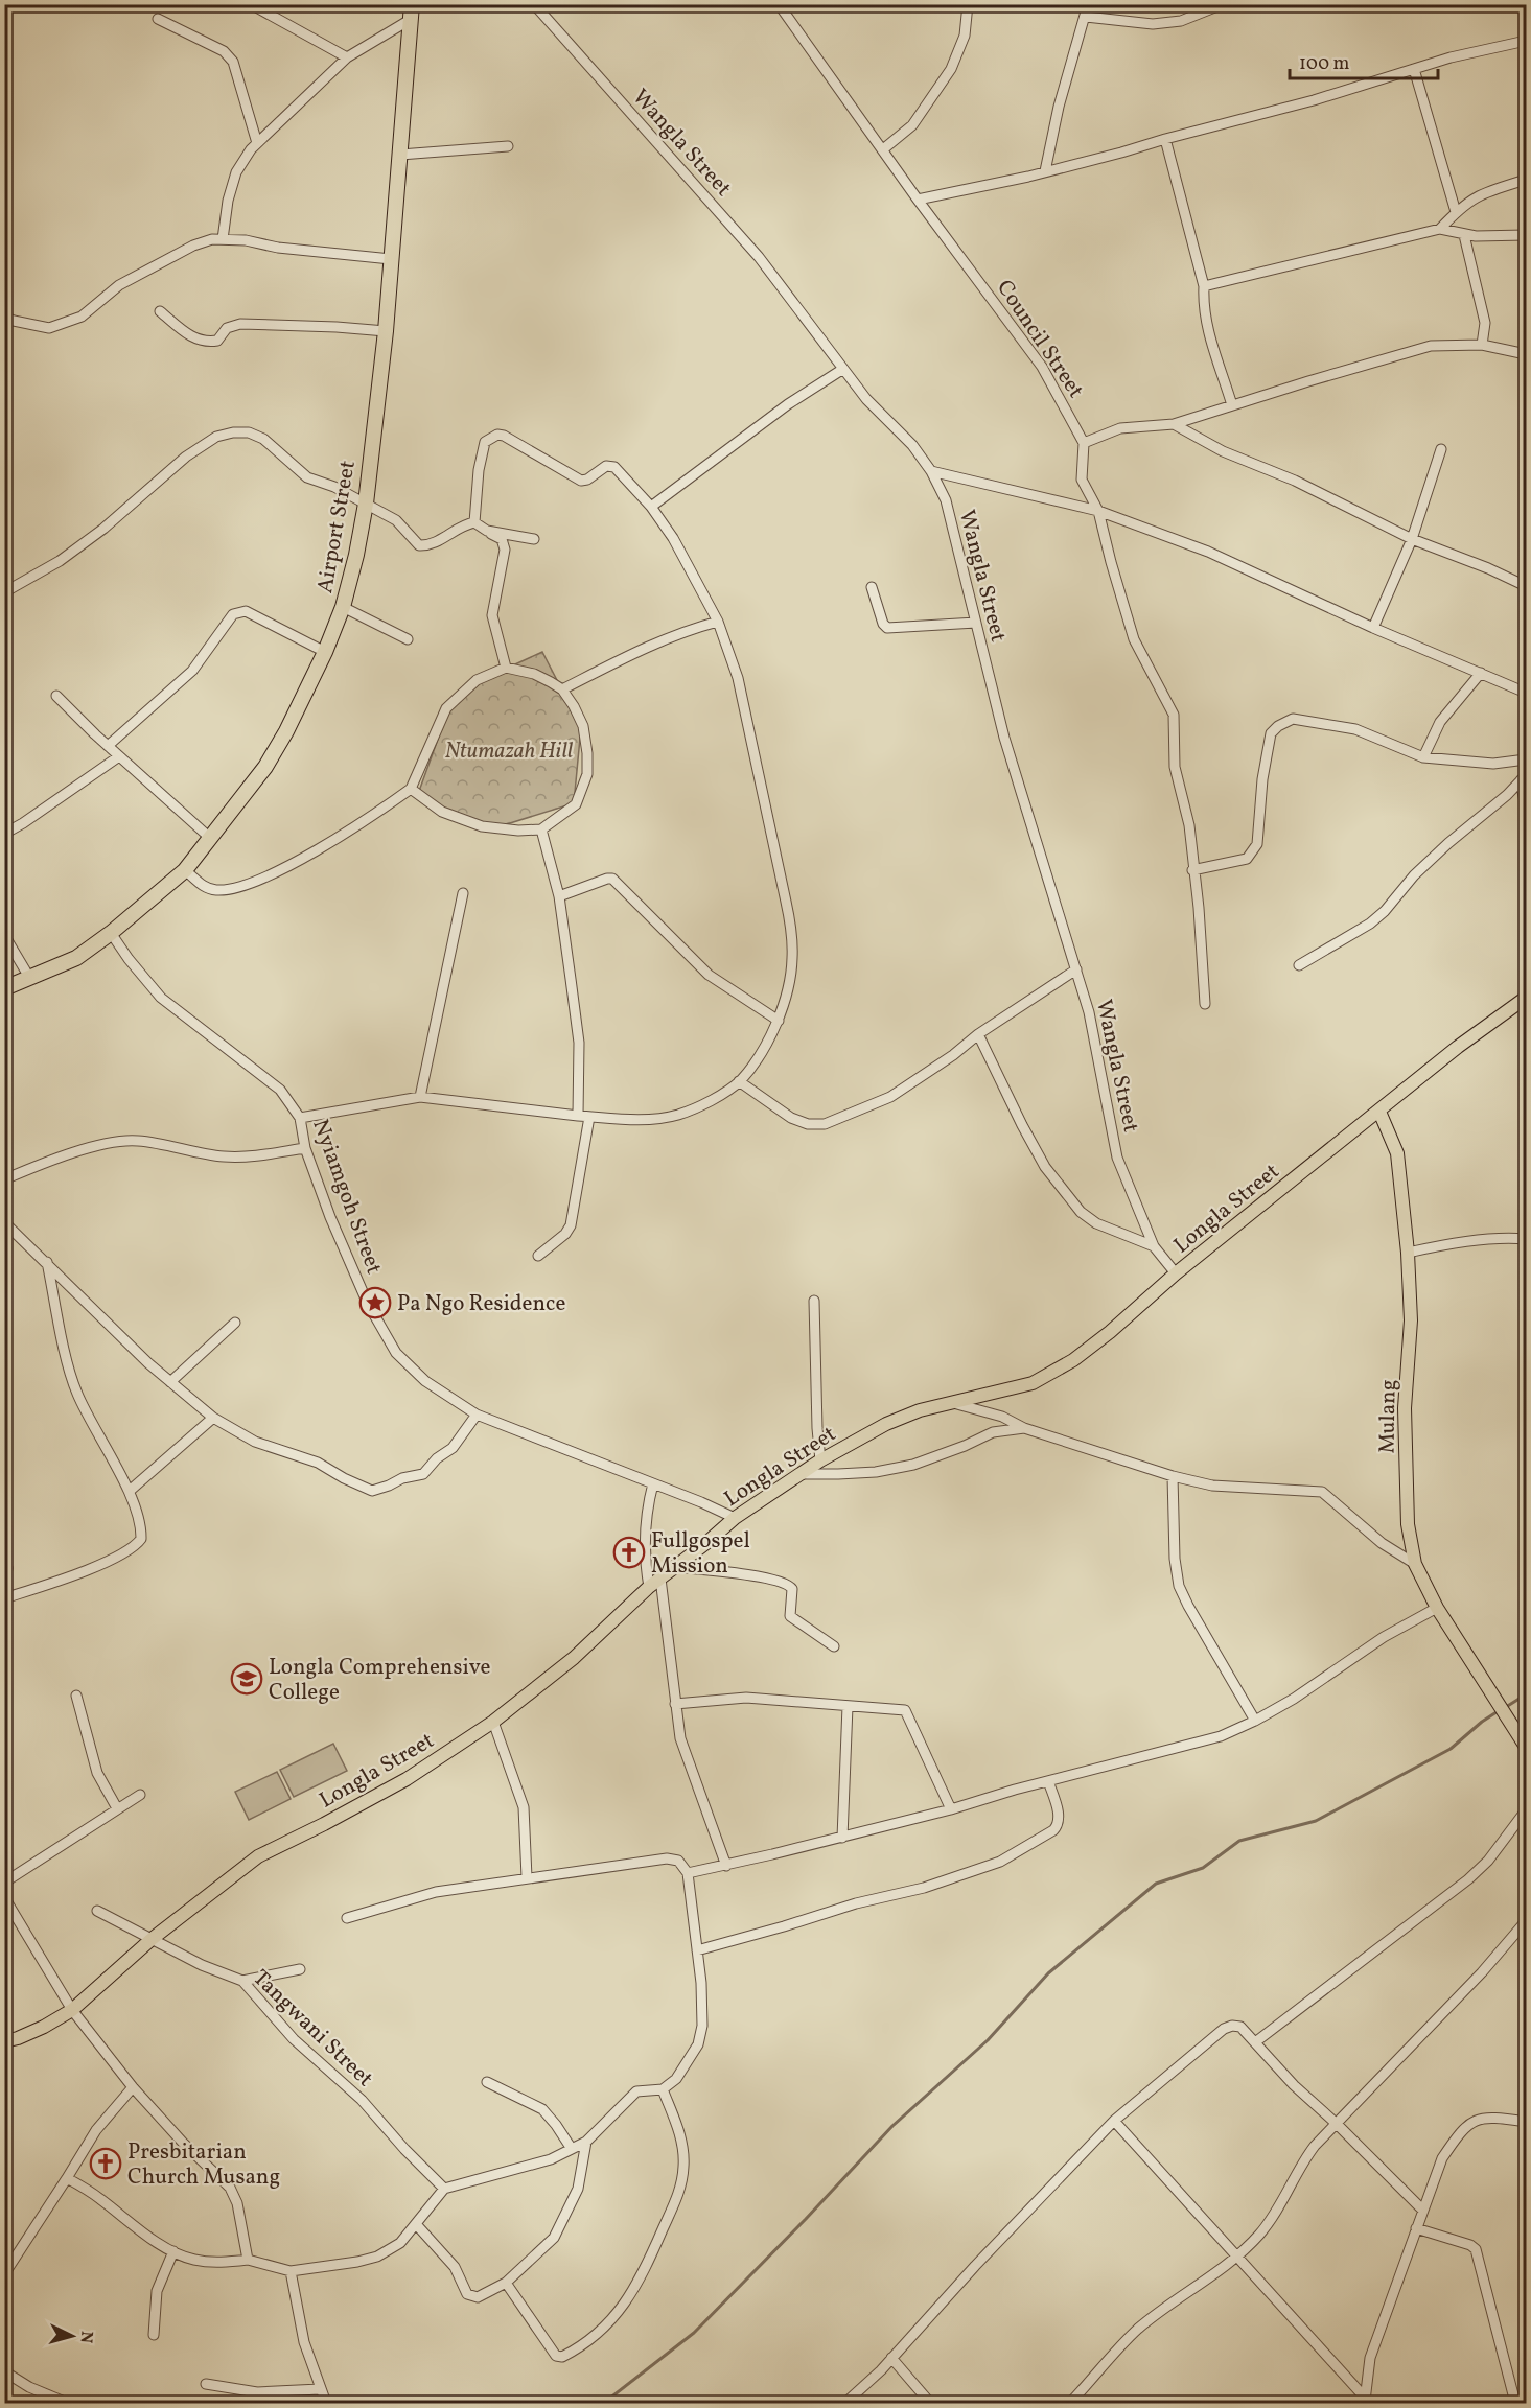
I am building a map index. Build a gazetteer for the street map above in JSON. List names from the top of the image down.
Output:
{
  "streets": {
    "highway": ["Airport Street"],
    "main road": ["Longla Street", "Mulang"],
    "street": [
      "Wangla Street",
      "Council Street",
      "Nyiamgoh Street",
      "Tangwani Street"
    ]
  },
  "crossings": [
    ["Wangla Street", "Longla Street"],
    ["Airport Street", "Nyiamgoh Street"],
    ["Nyiamgoh Street", "Longla Street"],
    ["Longla Street", "Mulang"],
    ["Longla Street", "Tangwani Street"]
  ],
  "parks": ["Ntumazah Hill"],
  "places": {
    "place": ["Pa Ngo Residence"],
    "church": ["Fullgospel Mission", "Presbitarian Church Musang"],
    "school or university": ["Longla Comprehensive College"]
  },
  "scale_bar": "100 m",
  "north": "right"
}
